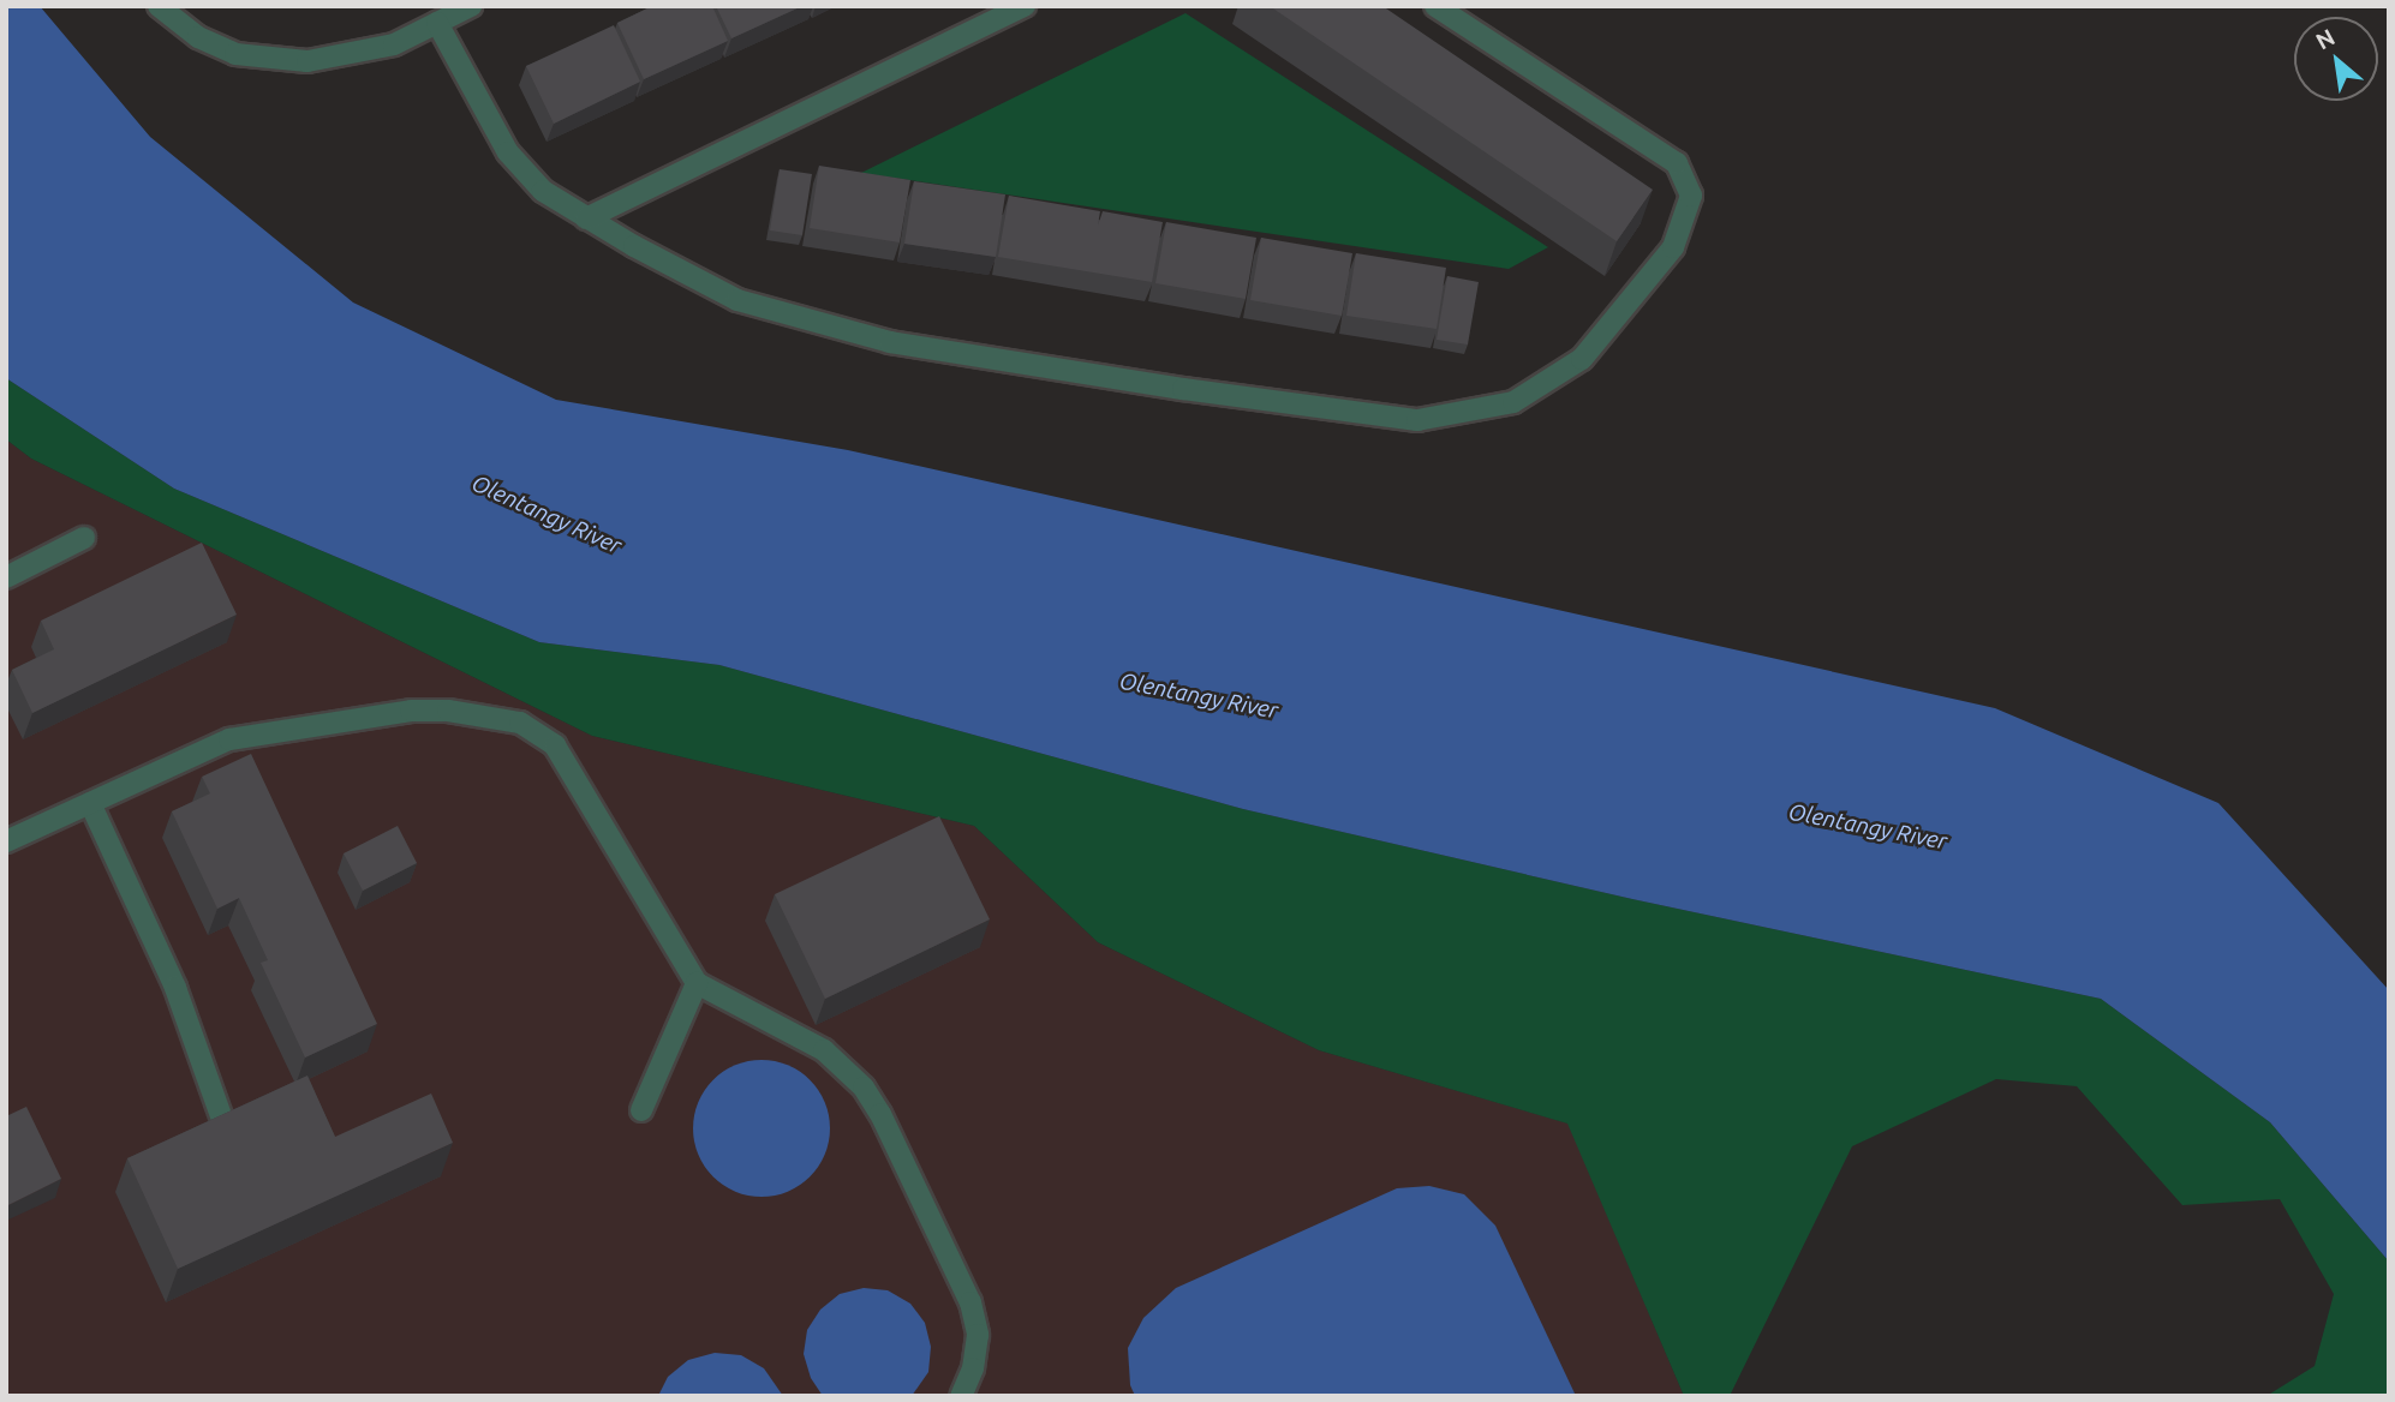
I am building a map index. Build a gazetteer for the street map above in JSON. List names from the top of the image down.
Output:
{
  "water": ["Olentangy River"],
  "north": "top left"
}
